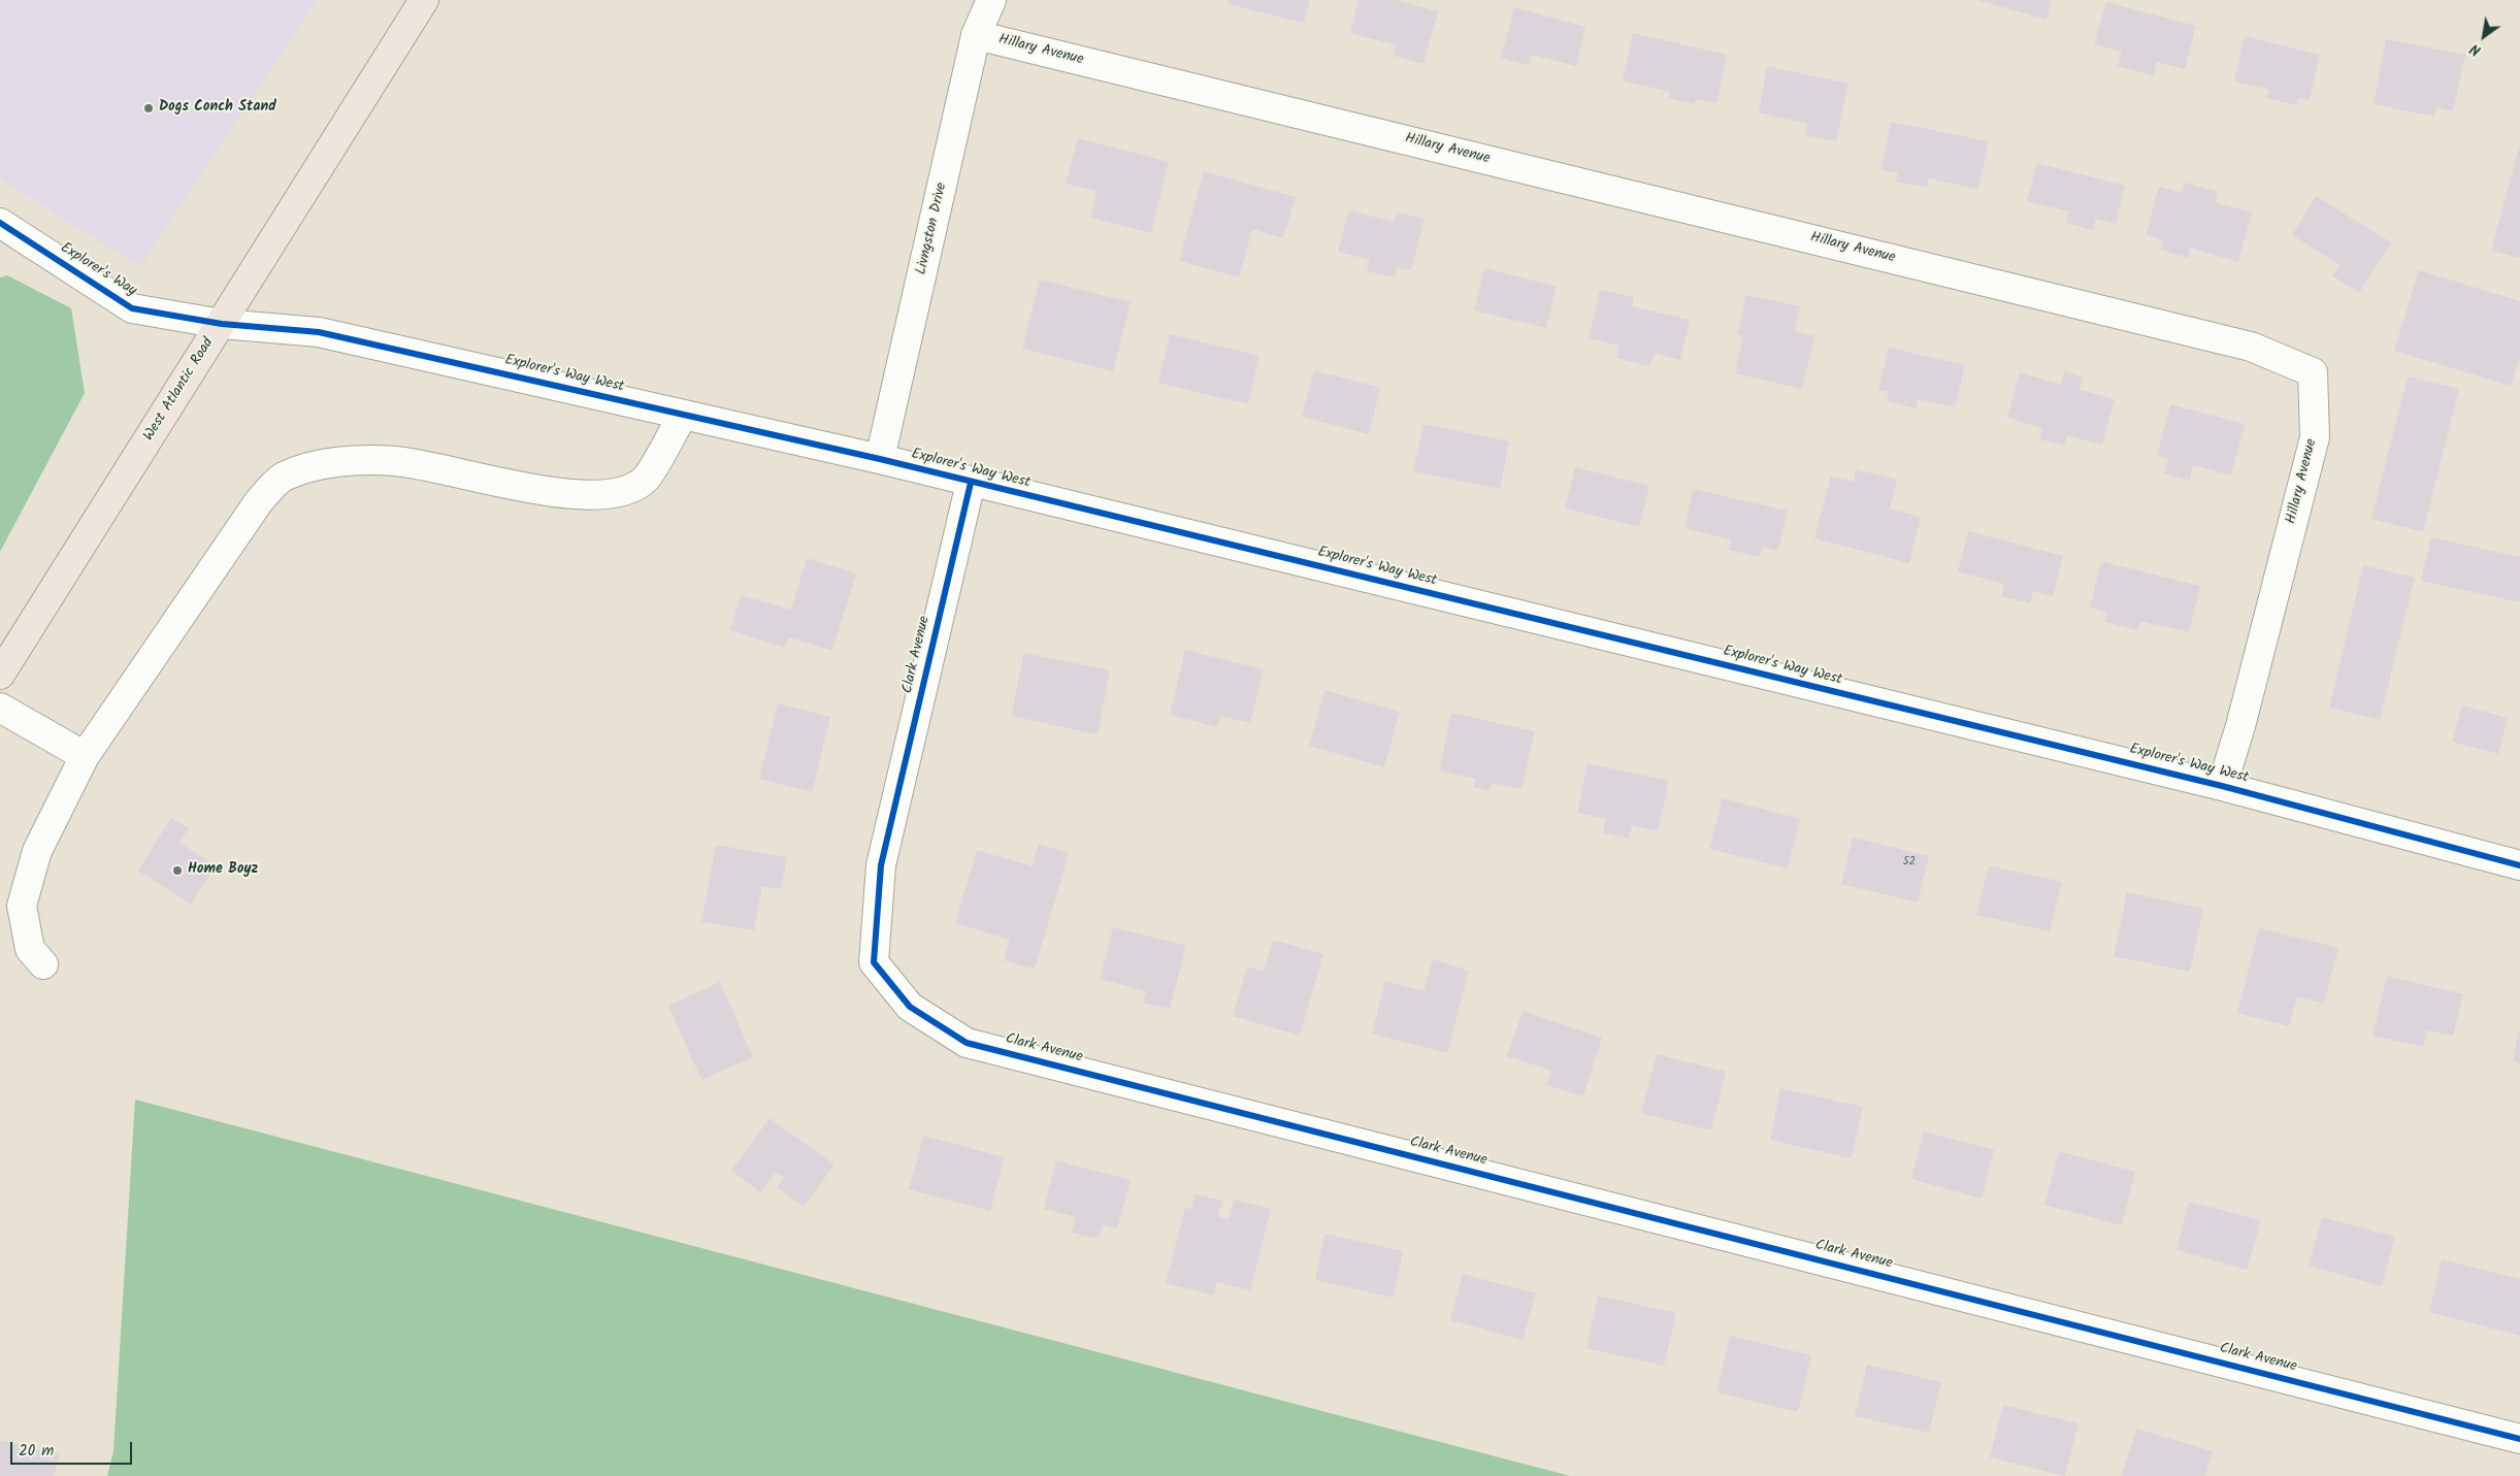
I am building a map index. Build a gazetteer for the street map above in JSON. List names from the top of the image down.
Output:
{
  "streets": {
    "main road": ["West Atlantic Road"],
    "street": [
      "Hillary Avenue",
      "Livngston Drive",
      "Explorer's Way",
      "Explorer's Way West",
      "Clark Avenue"
    ]
  },
  "crossings": [
    ["Hillary Avenue", "Livngston Drive"],
    ["Hillary Avenue", "Explorer's Way West"],
    ["Livngston Drive", "Explorer's Way West"],
    ["Explorer's Way", "Explorer's Way West"],
    ["Explorer's Way", "West Atlantic Road"],
    ["Explorer's Way West", "West Atlantic Road"],
    ["Explorer's Way West", "Clark Avenue"]
  ],
  "places": ["Dogs Conch Stand", "Home Boyz"],
  "house_numbers": ["52"],
  "scale_bar": "20 m",
  "north": "bottom left"
}
